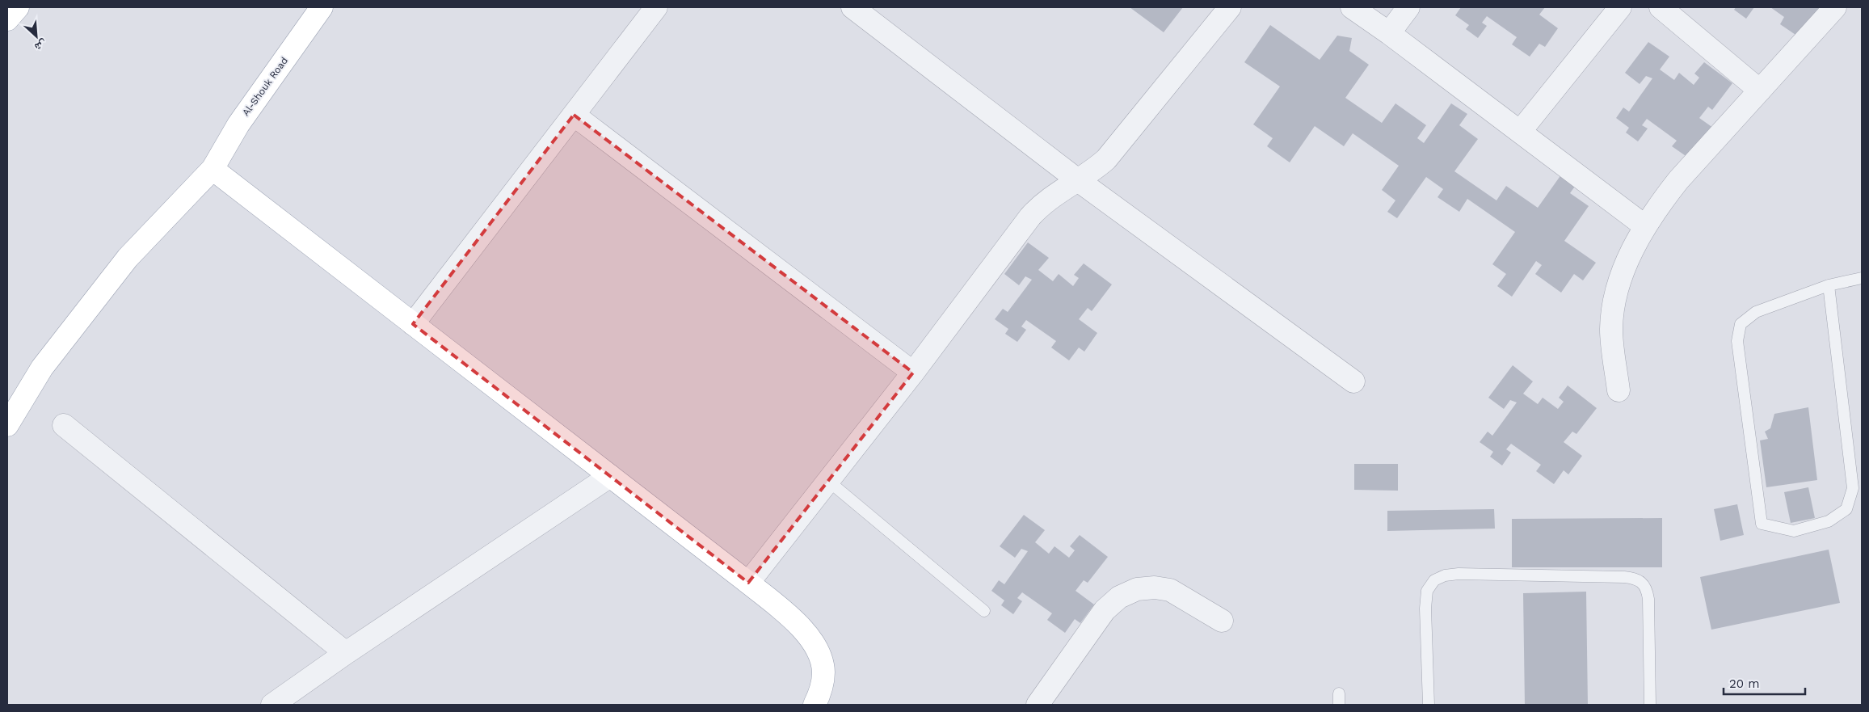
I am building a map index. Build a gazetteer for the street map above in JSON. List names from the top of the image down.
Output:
{
  "streets": {
    "main road": ["Al-Shouk Road"]
  },
  "scale_bar": "20 m",
  "north": "bottom right"
}
